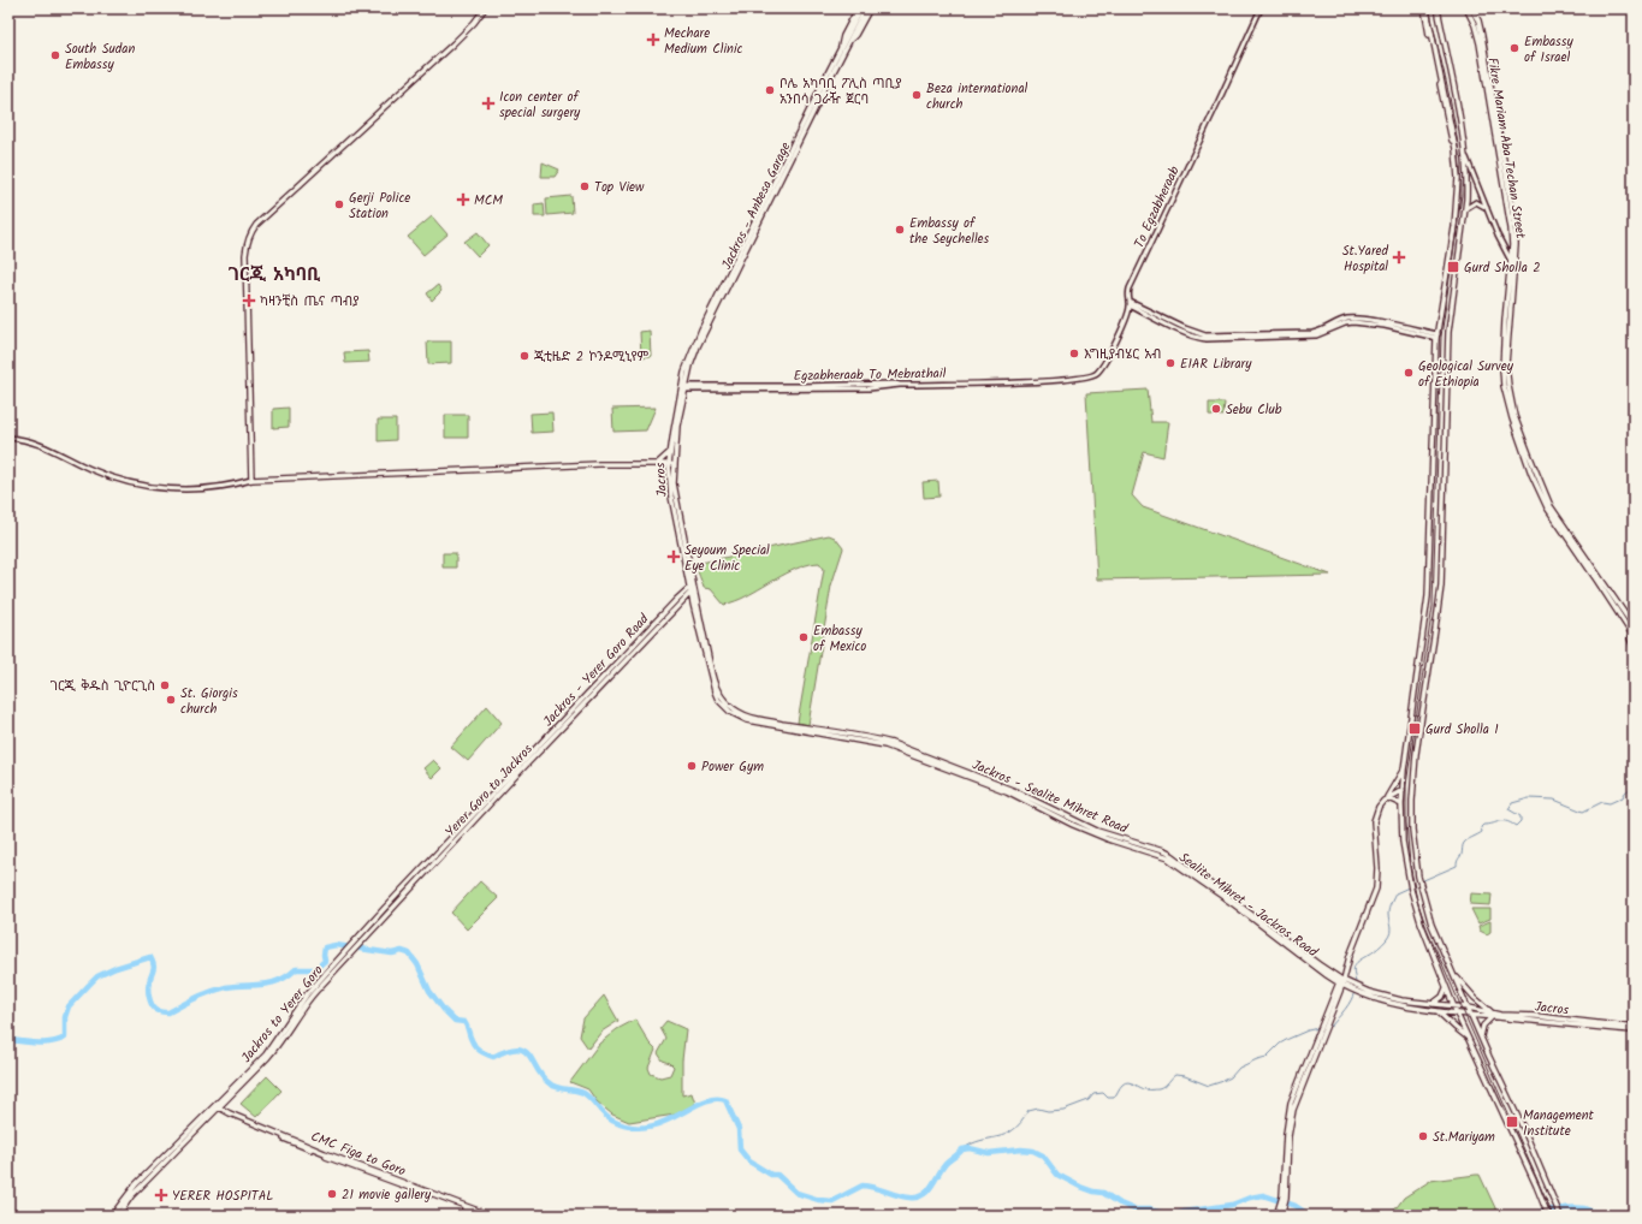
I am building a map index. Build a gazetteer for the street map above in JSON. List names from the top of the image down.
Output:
{
  "streets": {
    "main road": [
      "Fikre Mariam Aba Techan Street",
      "Jackros - Anbesa Garage",
      "To Egzabheraab",
      "Egzabheraab To Mebrathail",
      "Jacros",
      "Jackros - Yerer Goro Road",
      "Yerer Goro to Jackros",
      "Jackros - Sealite Mihret Road",
      "Sealite Mihret - Jackros Road",
      "Jackros to Yerer Goro",
      "CMC Figa to Goro"
    ]
  },
  "crossings": [
    ["Jackros - Anbesa Garage", "Egzabheraab To Mebrathail"],
    ["Jackros - Anbesa Garage", "Jacros"],
    ["To Egzabheraab", "Egzabheraab To Mebrathail"],
    ["Egzabheraab To Mebrathail", "Jacros"],
    ["Jacros", "Jackros - Yerer Goro Road"],
    ["Jacros", "Yerer Goro to Jackros"],
    ["Jacros", "Jackros - Sealite Mihret Road"],
    ["Jacros", "Sealite Mihret - Jackros Road"],
    ["Jackros - Yerer Goro Road", "Yerer Goro to Jackros"],
    ["Jackros - Yerer Goro Road", "Jackros - Sealite Mihret Road"],
    ["Jackros - Yerer Goro Road", "Jackros to Yerer Goro"],
    ["Yerer Goro to Jackros", "Jackros - Sealite Mihret Road"],
    ["Yerer Goro to Jackros", "Jackros to Yerer Goro"],
    ["Yerer Goro to Jackros", "CMC Figa to Goro"],
    ["Jackros - Sealite Mihret Road", "Sealite Mihret - Jackros Road"],
    ["Jackros to Yerer Goro", "CMC Figa to Goro"]
  ],
  "districts": ["ገርጂ አካባቢ"],
  "places": {
    "health": [
      "Mechare Medium Clinic",
      "Icon center of special surgery",
      "MCM",
      "St.Yared Hospital",
      "ካዛንቺስ ጤና ጣብያ",
      "Seyoum Special Eye Clinic",
      "YERER HOSPITAL"
    ],
    "other": [
      "Embassy of Israel",
      "South Sudan Embassy",
      "ቦሌ አካባቢ ፖሊስ ጣቢያ አንበሳ ጋራዥ ጀርባ",
      "Beza international church",
      "Top View",
      "Gerji Police Station",
      "Embassy of the Seychelles",
      "እግዚያብሄር አብ",
      "ጂቲዜድ 2 ኮንዶሚኒየም",
      "EIAR Library",
      "Geological Survey of Ethiopia",
      "Sebu Club",
      "Embassy of Mexico",
      "ገርጂ ቅዱስ ጊዮርጊስ",
      "St. Giorgis church",
      "Power Gym",
      "St.Mariyam",
      "21 movie gallery"
    ],
    "transit": ["Gurd Sholla 2", "Gurd Sholla 1", "Management Institute"]
  }
}
